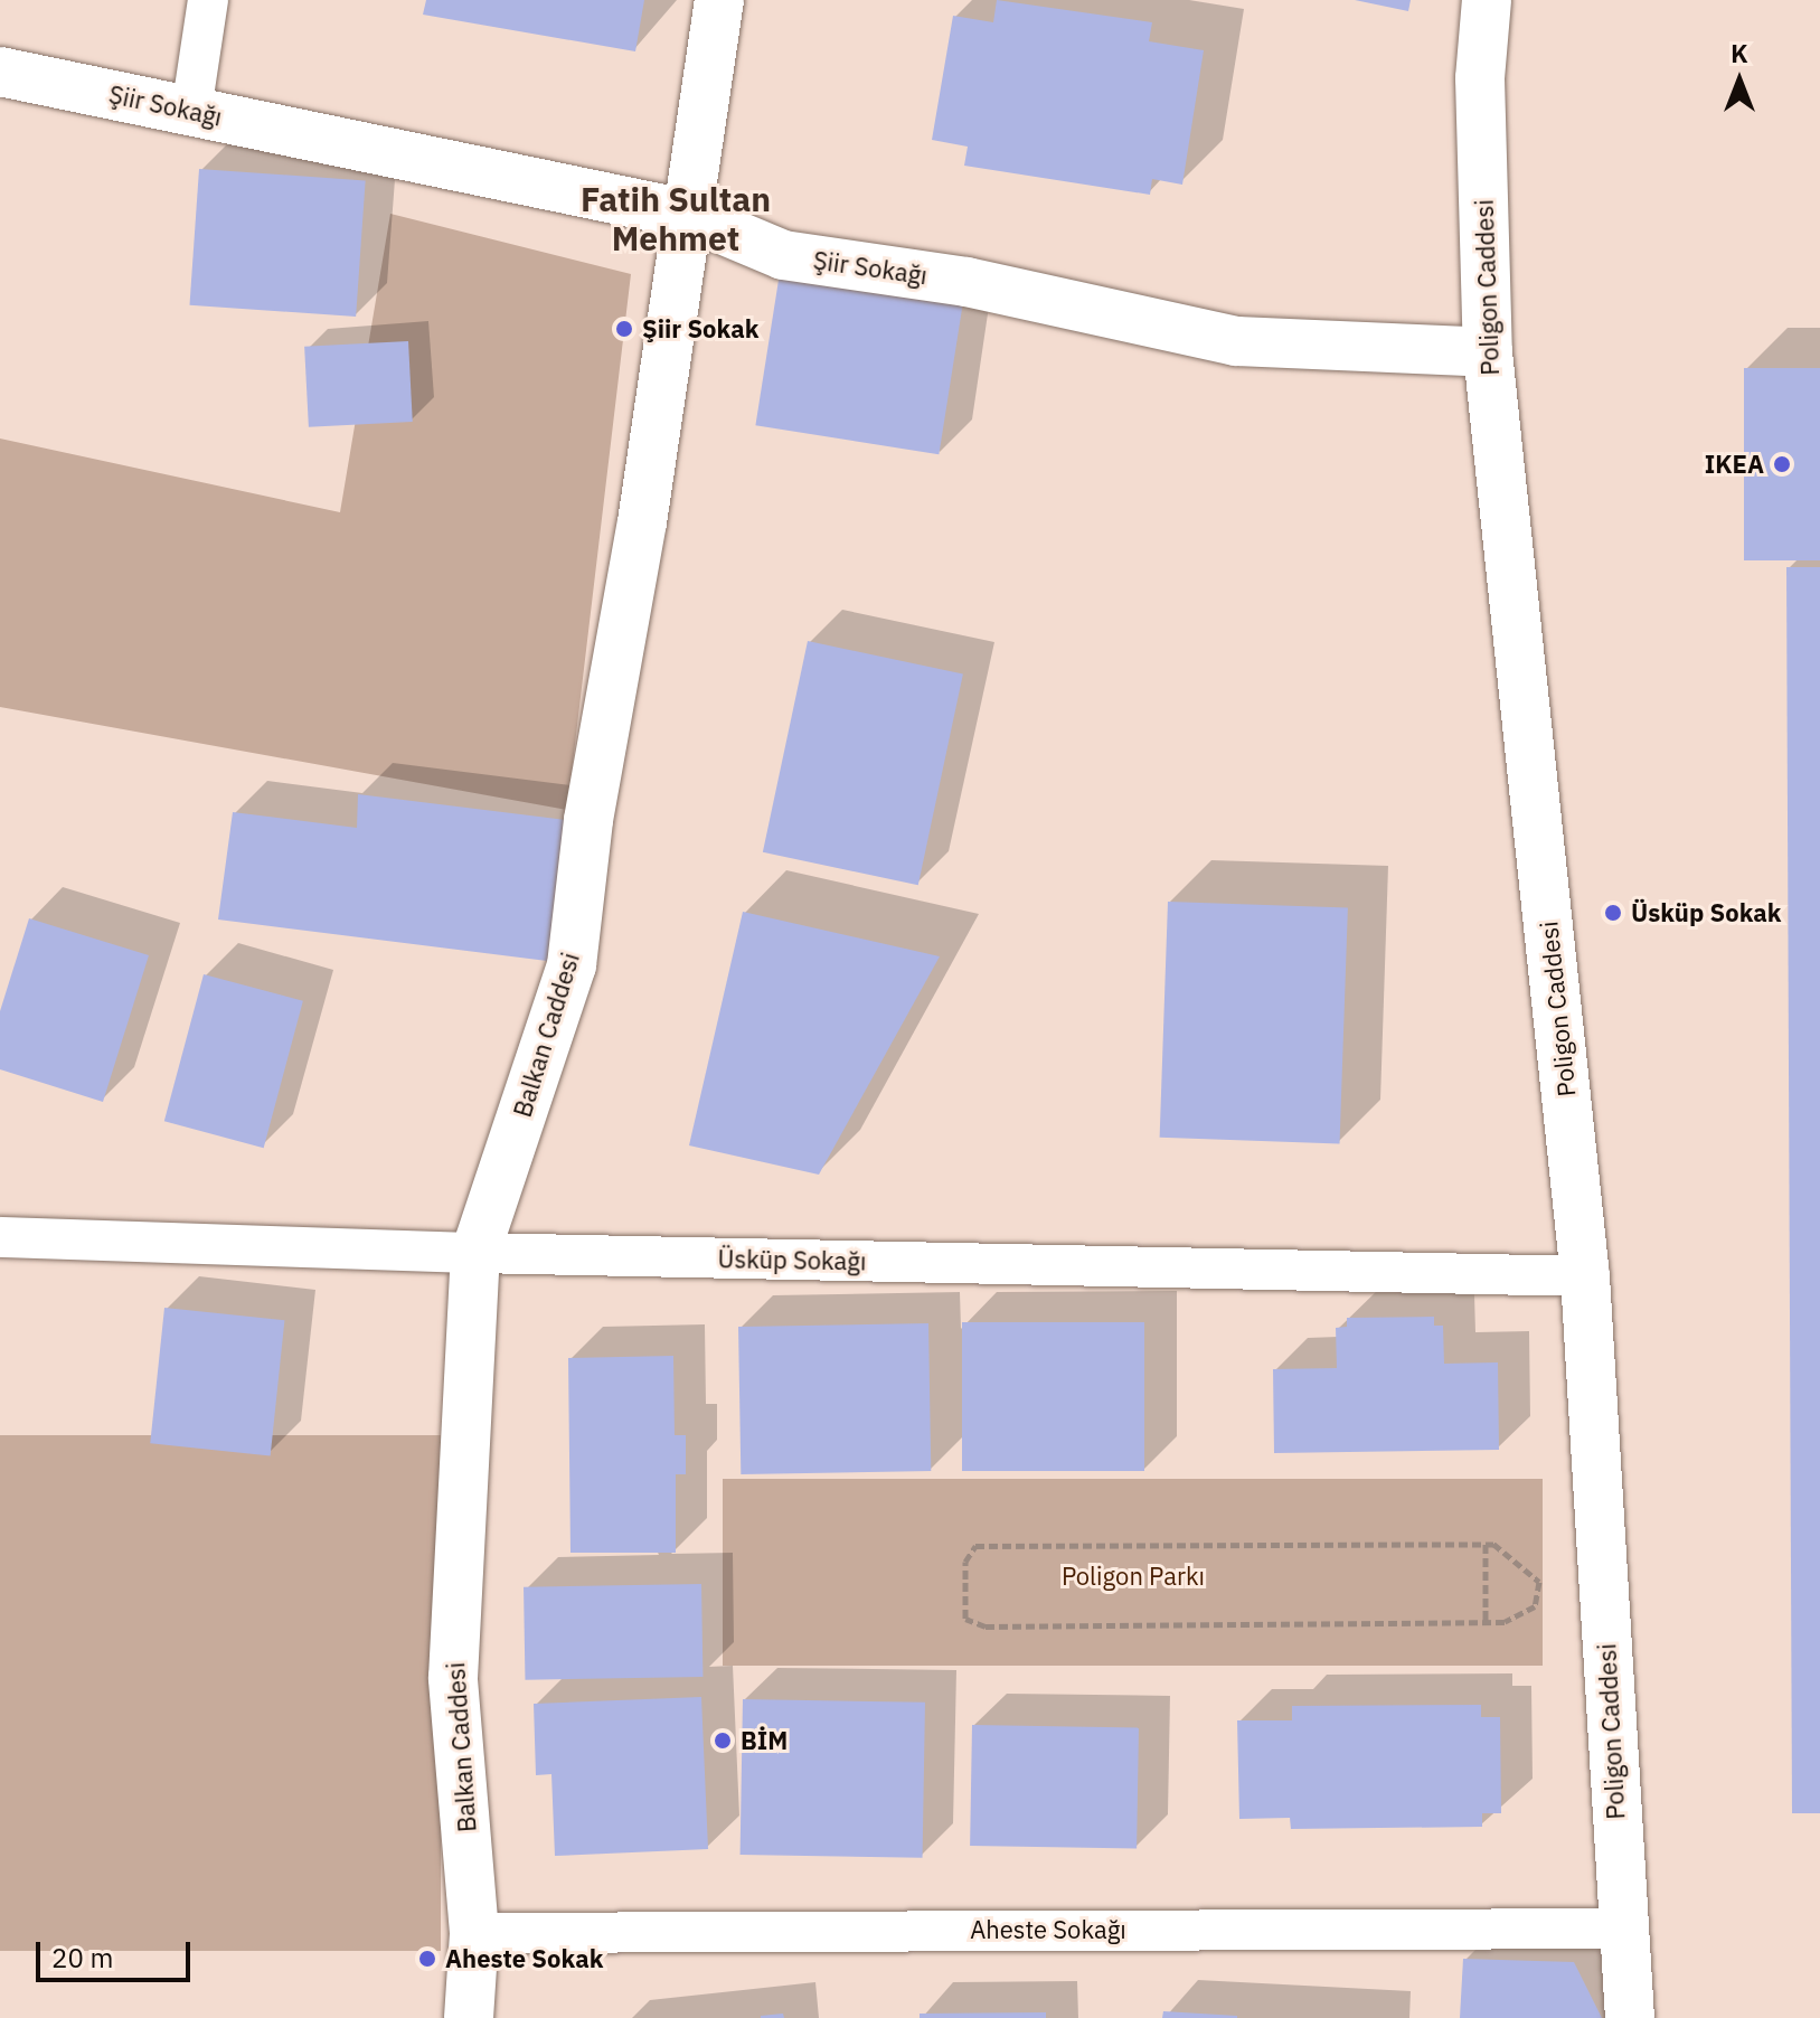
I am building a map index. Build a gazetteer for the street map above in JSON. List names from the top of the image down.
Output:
{
  "streets": {
    "street": [
      "Şiir Sokağı",
      "Poligon Caddesi",
      "Balkan Caddesi",
      "Üsküp Sokağı",
      "Aheste Sokağı"
    ]
  },
  "crossings": [
    ["Şiir Sokağı", "Poligon Caddesi"],
    ["Şiir Sokağı", "Balkan Caddesi"],
    ["Poligon Caddesi", "Üsküp Sokağı"],
    ["Poligon Caddesi", "Aheste Sokağı"],
    ["Balkan Caddesi", "Üsküp Sokağı"],
    ["Balkan Caddesi", "Aheste Sokağı"]
  ],
  "districts": ["Fatih Sultan Mehmet"],
  "parks": ["Poligon Parkı"],
  "places": [
    "Şiir Sokak",
    "IKEA",
    "Üsküp Sokak",
    "BİM",
    "Aheste Sokak"
  ],
  "scale_bar": "20 m",
  "north": "top"
}
